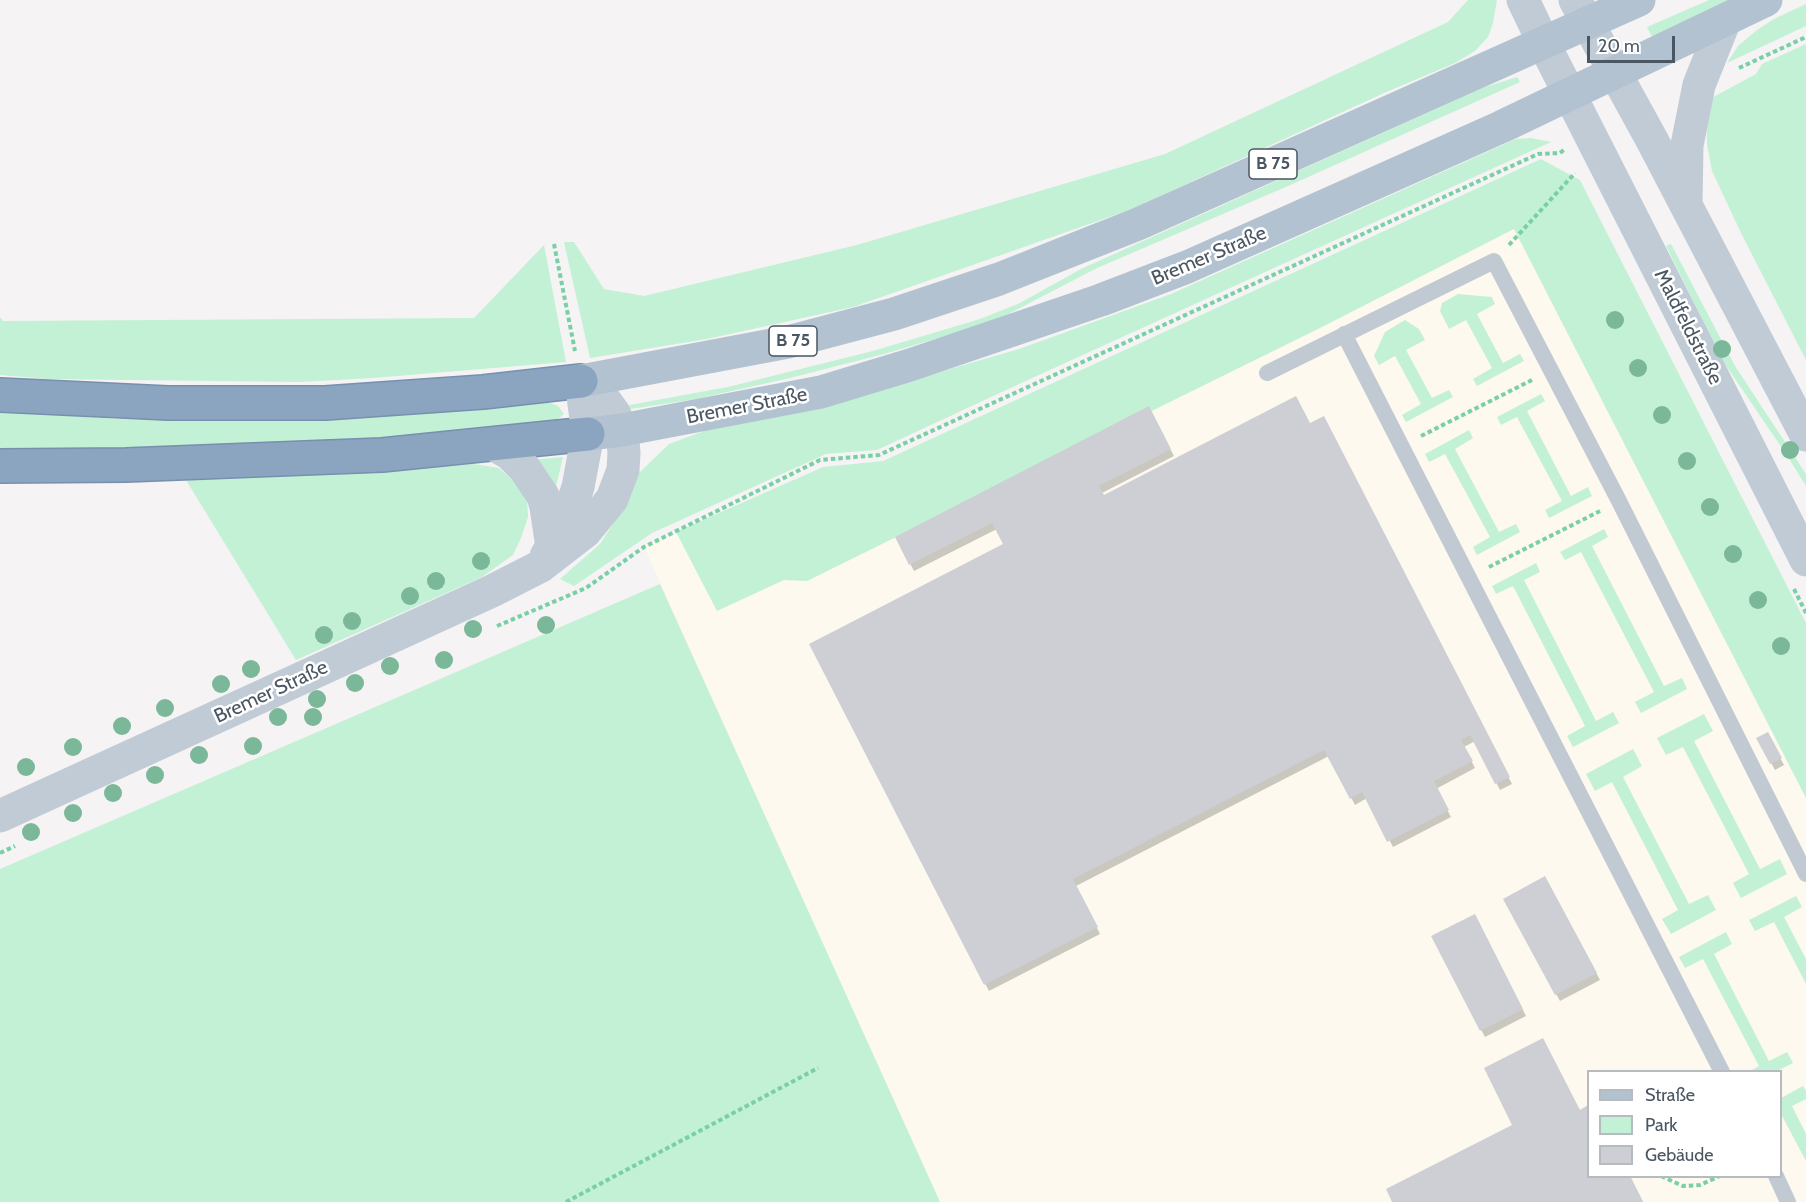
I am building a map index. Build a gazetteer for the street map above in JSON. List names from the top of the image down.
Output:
{
  "streets": {
    "main road": ["B 75", "Bremer Straße", "Maldfeldstraße"]
  },
  "crossings": [
    ["B 75", "Bremer Straße"],
    ["B 75", "Maldfeldstraße"],
    ["Bremer Straße", "Maldfeldstraße"]
  ],
  "legend": ["Straße", "Park", "Gebäude"],
  "scale_bar": "20 m"
}
